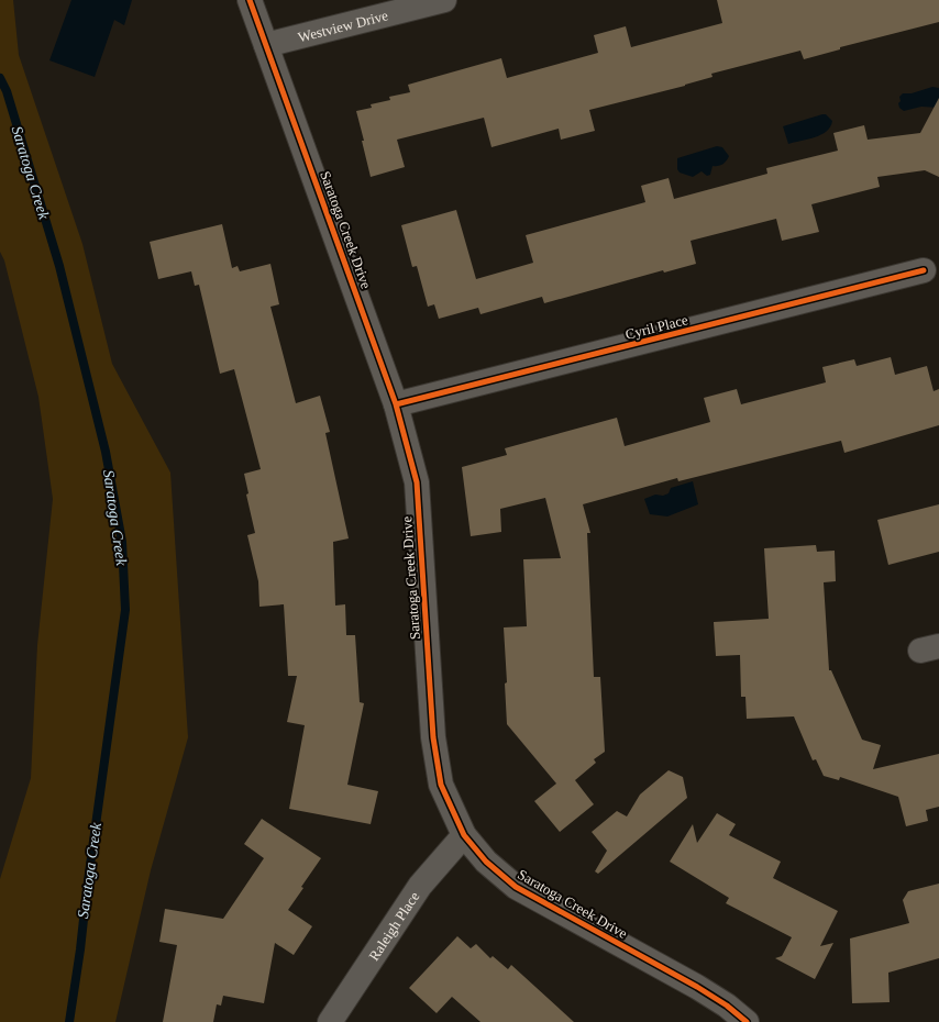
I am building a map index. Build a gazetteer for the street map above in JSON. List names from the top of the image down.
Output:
{
  "streets": {
    "street": [
      "Westview Drive",
      "Saratoga Creek Drive",
      "Cyril Place",
      "Raleigh Place"
    ]
  },
  "crossings": [
    ["Westview Drive", "Saratoga Creek Drive"],
    ["Saratoga Creek Drive", "Cyril Place"],
    ["Saratoga Creek Drive", "Raleigh Place"]
  ],
  "water": ["Saratoga Creek"]
}
